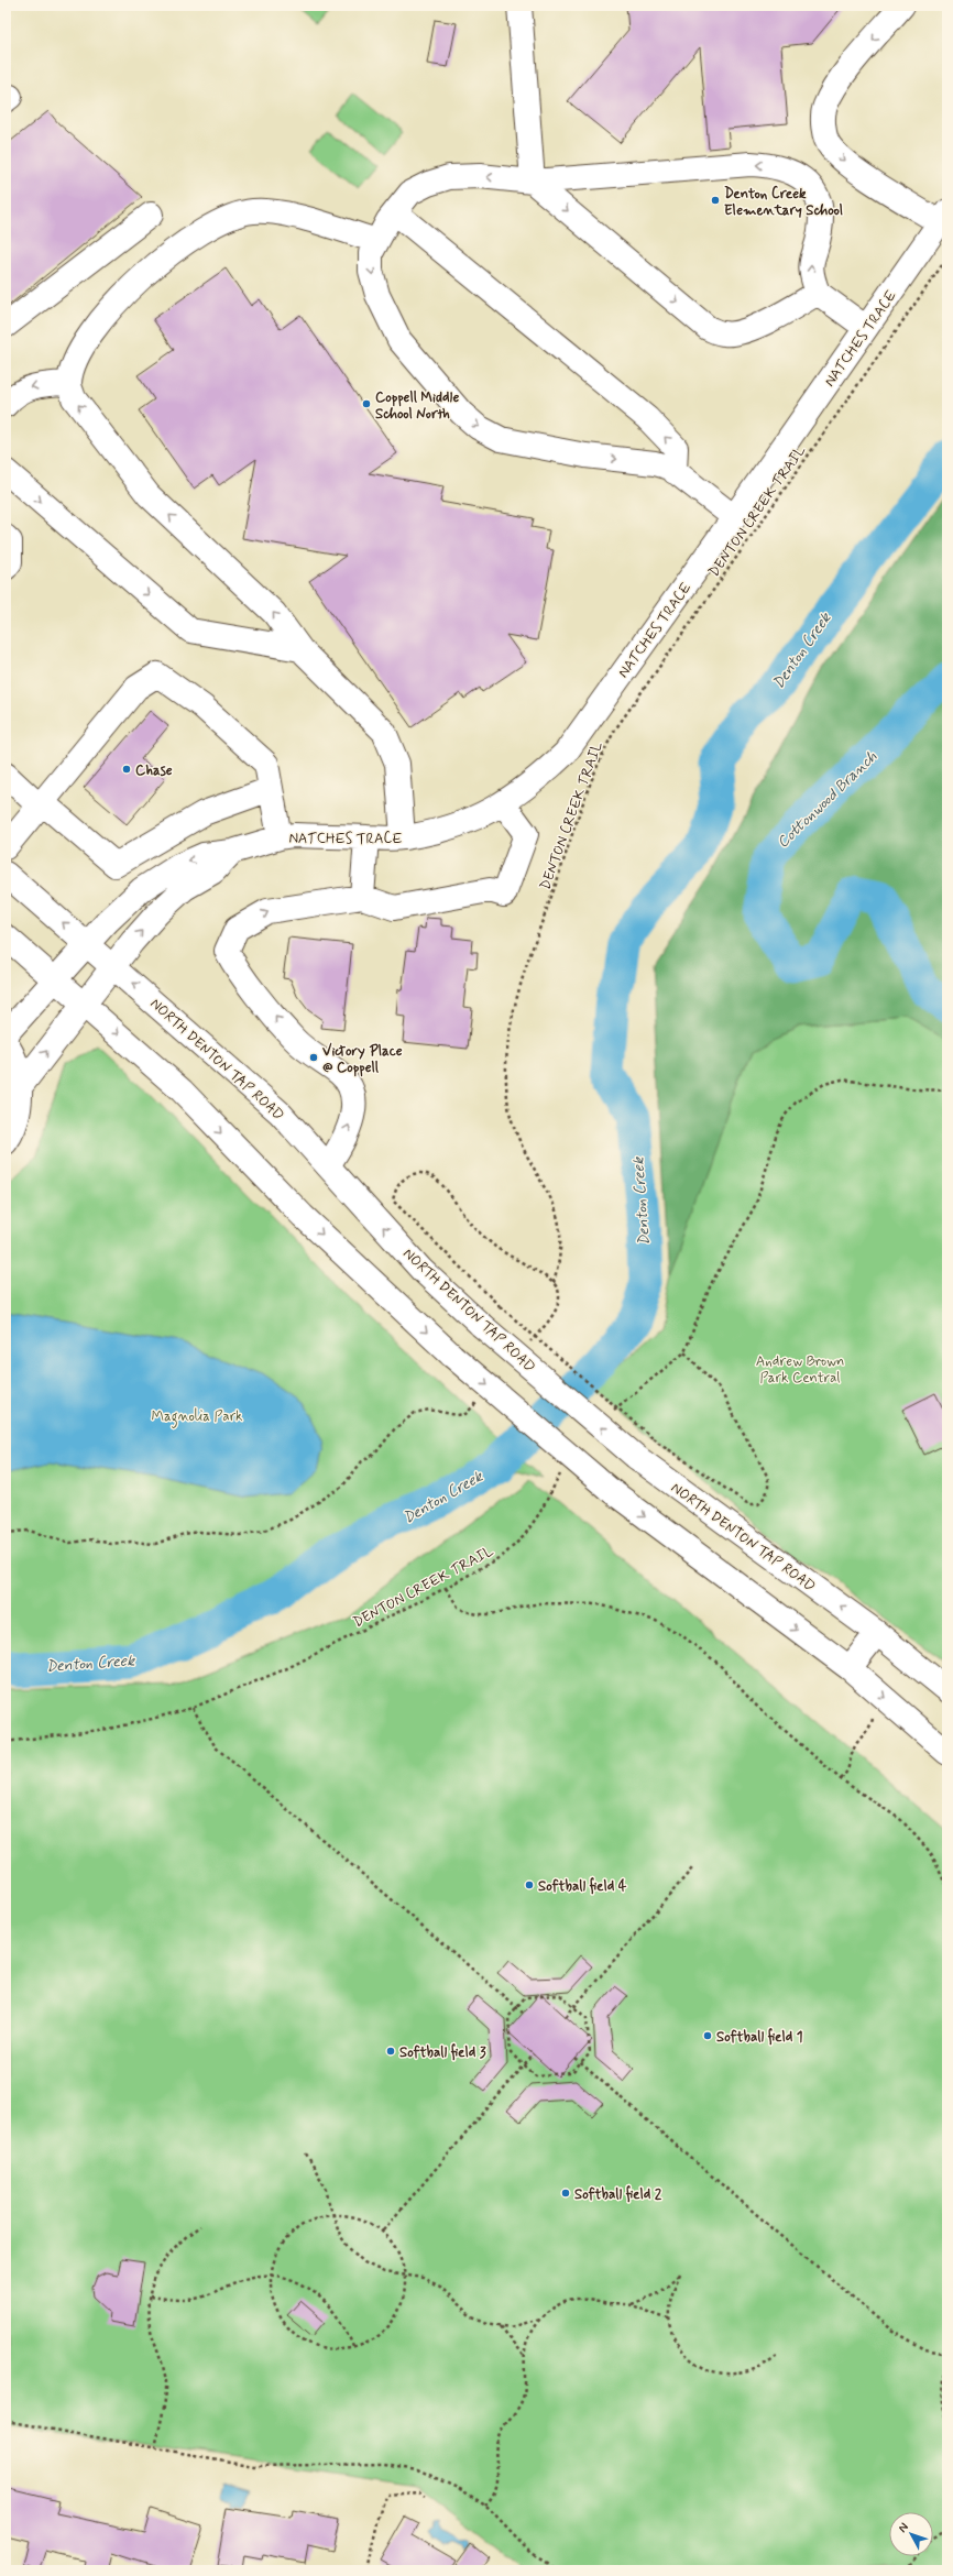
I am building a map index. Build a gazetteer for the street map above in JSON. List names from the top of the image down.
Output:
{
  "streets": {
    "main road": ["NATCHES TRACE", "NORTH DENTON TAP ROAD"],
    "path": ["DENTON CREEK TRAIL"]
  },
  "crossings": [
    ["NATCHES TRACE", "NORTH DENTON TAP ROAD"]
  ],
  "water": ["Denton Creek", "Cottonwood Branch"],
  "parks": ["Andrew Brown Park Central", "Magnolia Park"],
  "places": [
    "Denton Creek Elementary School",
    "Coppell Middle School North",
    "Chase",
    "Victory Place @ Coppell",
    "Softball field 4",
    "Softball field 1",
    "Softball field 3",
    "Softball field 2"
  ],
  "north": "top left"
}
